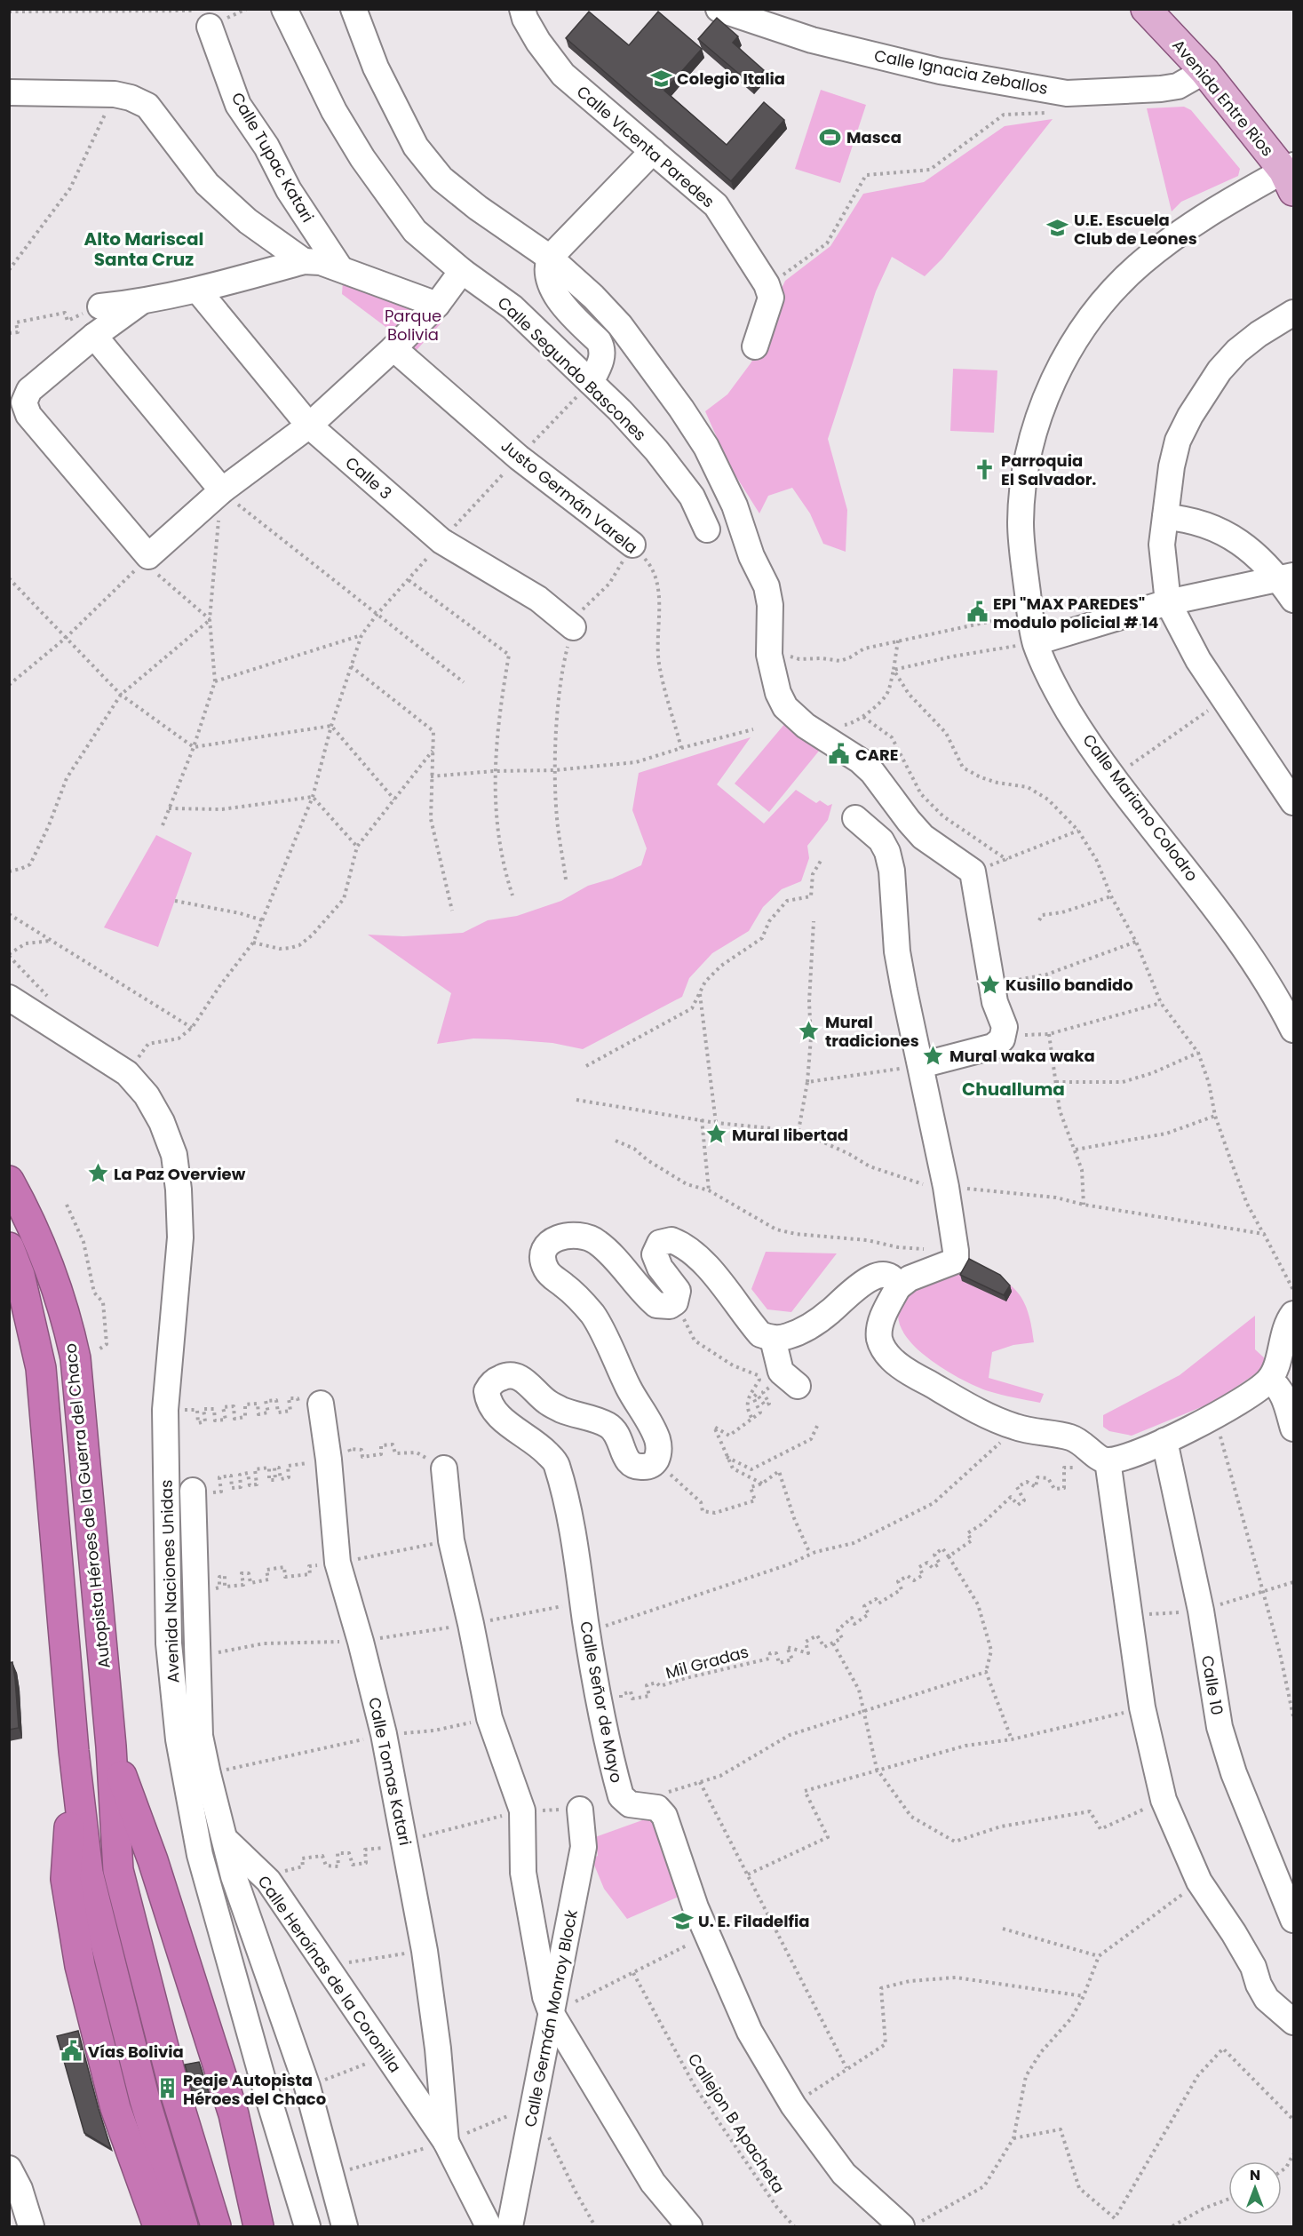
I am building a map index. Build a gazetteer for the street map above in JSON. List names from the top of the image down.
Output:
{
  "streets": {
    "highway": ["Autopista Héroes de la Guerra del Chaco"],
    "main road": ["Avenida Entre Rios"],
    "street": [
      "Calle Ignacia Zeballos",
      "Calle VIcenta Paredes",
      "Calle Tupac Katari",
      "Calle Segundo Bascones",
      "Calle 3",
      "Justo Germán Varela",
      "Calle Mariano Colodro",
      "Avenida Naciones Unidas",
      "Calle 10",
      "Calle Señor de Mayo",
      "Calle Tomas Katari",
      "Calle Heroínas de la Coronilla",
      "Calle Germán Monroy Block"
    ],
    "path": ["Mil Gradas", "Callejon B Apacheta"]
  },
  "crossings": [
    ["Calle Ignacia Zeballos", "Avenida Entre Rios"],
    ["Avenida Entre Rios", "Calle Mariano Colodro"],
    ["Mil Gradas", "Calle Señor de Mayo"],
    ["Calle Tomas Katari", "Calle Heroínas de la Coronilla"]
  ],
  "districts": ["Alto Mariscal Santa Cruz", "Chualluma"],
  "parks": ["Parque Bolivia"],
  "places": {
    "school or university": ["Colegio Italia", "U.E. Escuela Club de Leones", "U. E. Filadelfia"],
    "sports": ["Masca"],
    "church": ["Parroquia El Salvador."],
    "public building": ["EPI \"MAX PAREDES\" modulo policial # 14", "CARE", "Vías Bolivia"],
    "place": [
      "Kusillo bandido",
      "Mural tradiciones",
      "Mural waka waka",
      "Mural libertad",
      "La Paz Overview"
    ],
    "building": ["Peaje Autopista Héroes del Chaco"]
  },
  "north": "top"
}
